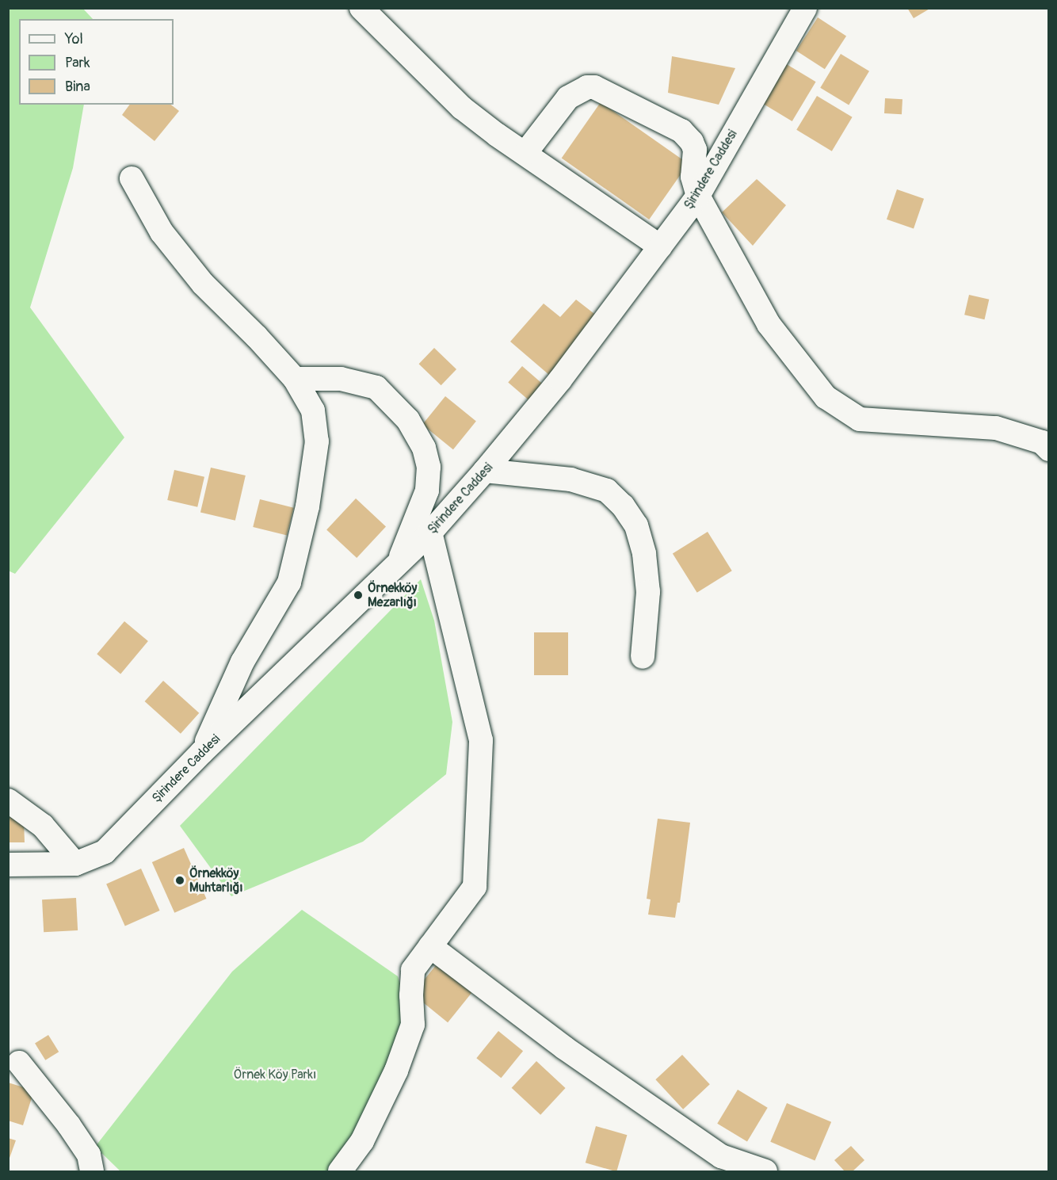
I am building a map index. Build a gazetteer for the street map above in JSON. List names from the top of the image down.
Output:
{
  "streets": {
    "street": ["Şirindere Caddesi"]
  },
  "parks": ["Örnek Köy Parkı"],
  "places": ["Örnekköy Mezarlığı", "Örnekköy Muhtarlığı"],
  "legend": ["Yol", "Park", "Bina"]
}
